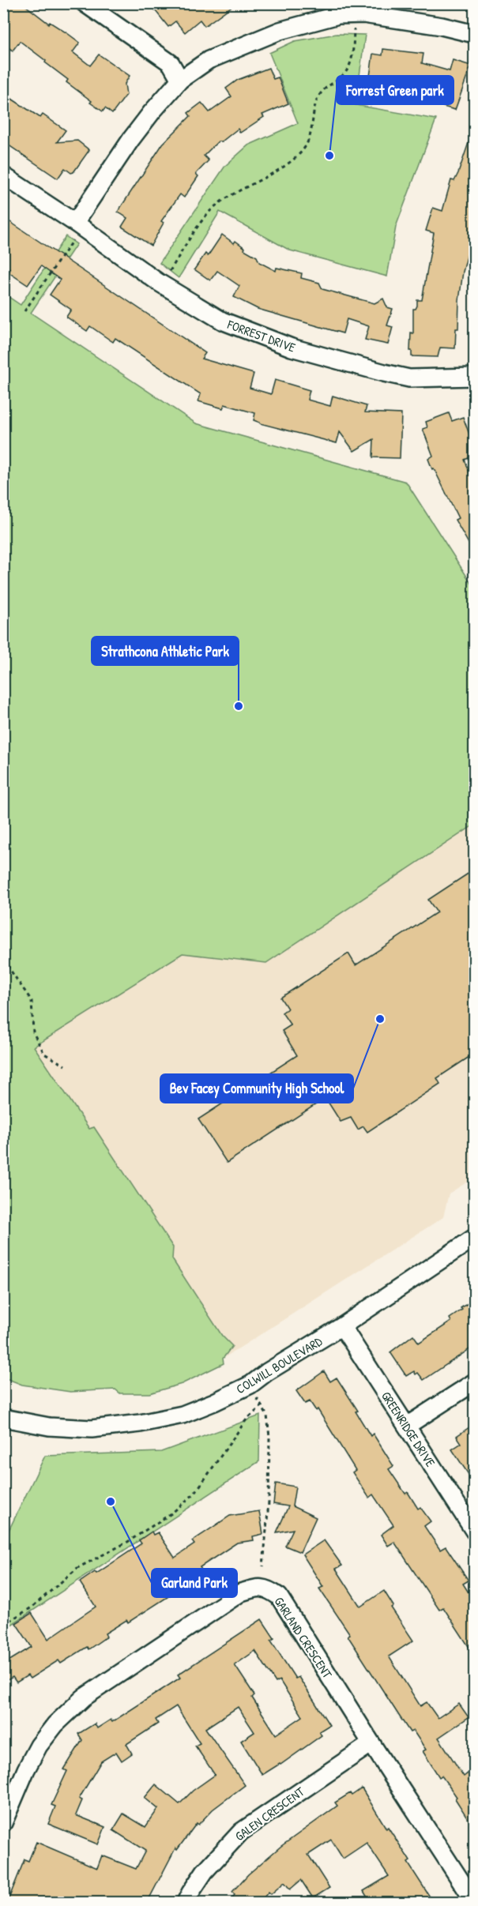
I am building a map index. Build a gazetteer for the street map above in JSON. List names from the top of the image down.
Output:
{
  "streets": {
    "street": [
      "FORREST DRIVE",
      "COLWILL BOULEVARD",
      "GREENRIDGE DRIVE",
      "GARLAND CRESCENT",
      "GALEN CRESCENT"
    ]
  },
  "crossings": [
    ["COLWILL BOULEVARD", "GREENRIDGE DRIVE"],
    ["GARLAND CRESCENT", "GALEN CRESCENT"]
  ],
  "places": [
    "Forrest Green park",
    "Strathcona Athletic Park",
    "Bev Facey Community High School",
    "Garland Park"
  ]
}
